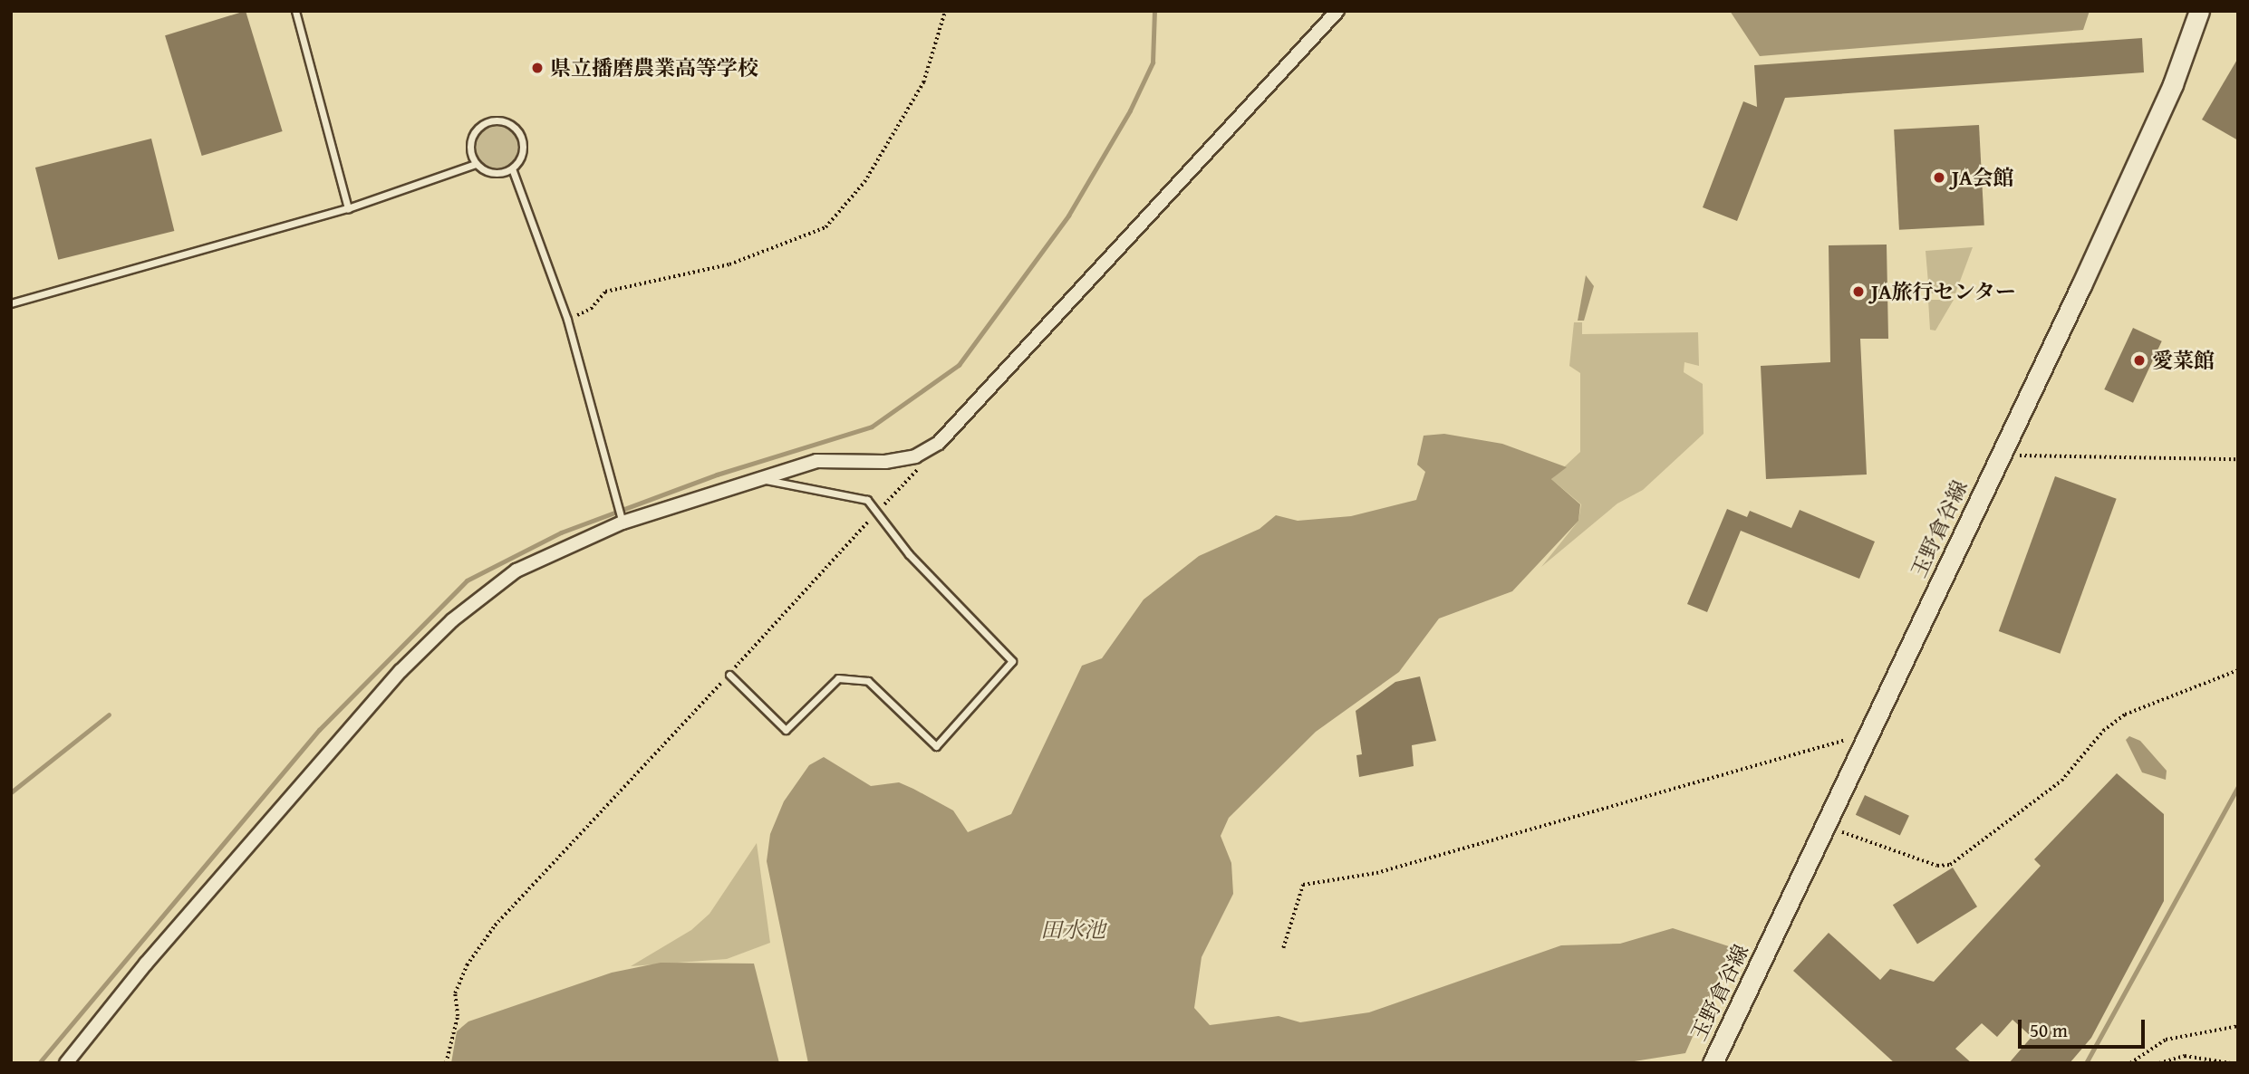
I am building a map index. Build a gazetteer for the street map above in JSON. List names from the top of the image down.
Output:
{
  "streets": {
    "main road": ["玉野倉谷線"]
  },
  "water": ["田水池"],
  "places": [
    "県立播磨農業高等学校",
    "JA会館",
    "JA旅行センター",
    "愛菜館"
  ],
  "scale_bar": "50 m"
}
